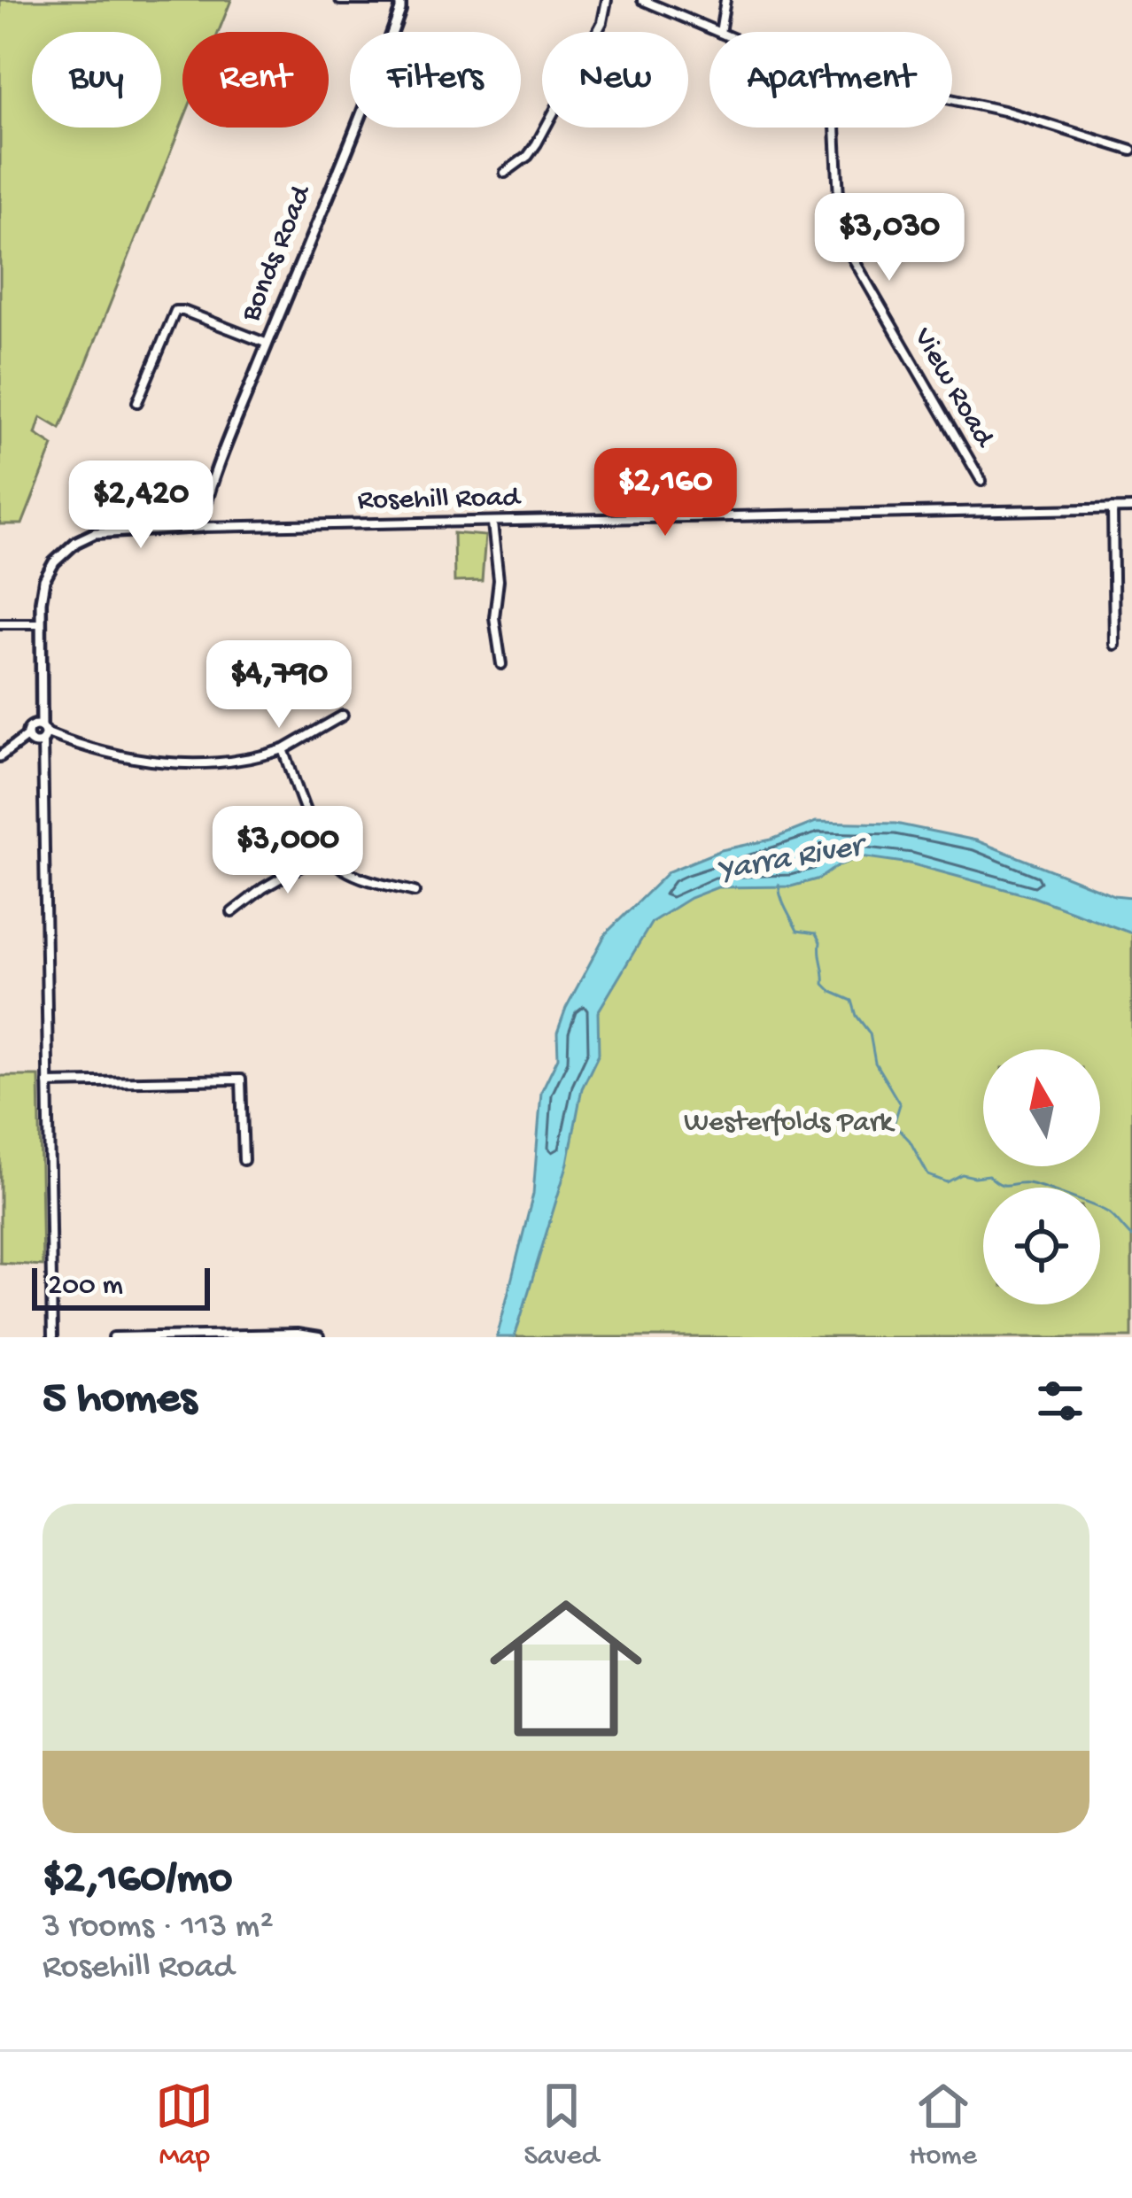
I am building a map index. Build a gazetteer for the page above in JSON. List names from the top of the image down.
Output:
{
  "streets": {
    "street": ["Bonds Road", "View Road", "Rosehill Road"]
  },
  "crossings": [
    ["Bonds Road", "Rosehill Road"]
  ],
  "water": ["Yarra River"],
  "parks": ["Westerfolds Park"],
  "scale_bar": "200 m",
  "north": "top",
  "page": {
    "chip": [
      "Buy",
      "Rent",
      "Filters",
      "New",
      "Apartment"
    ],
    "price": [
      "$3,030",
      "$2,160",
      "$2,420",
      "$4,790",
      "$3,000"
    ],
    "scale": "200 m",
    "heading": "5 homes",
    "list": [
      {
        "name": "$2,160/mo",
        "note": "3 rooms · 113 m² · Rosehill Road"
      }
    ],
    "tabs": ["Map", "Saved", "Home"]
  }
}
